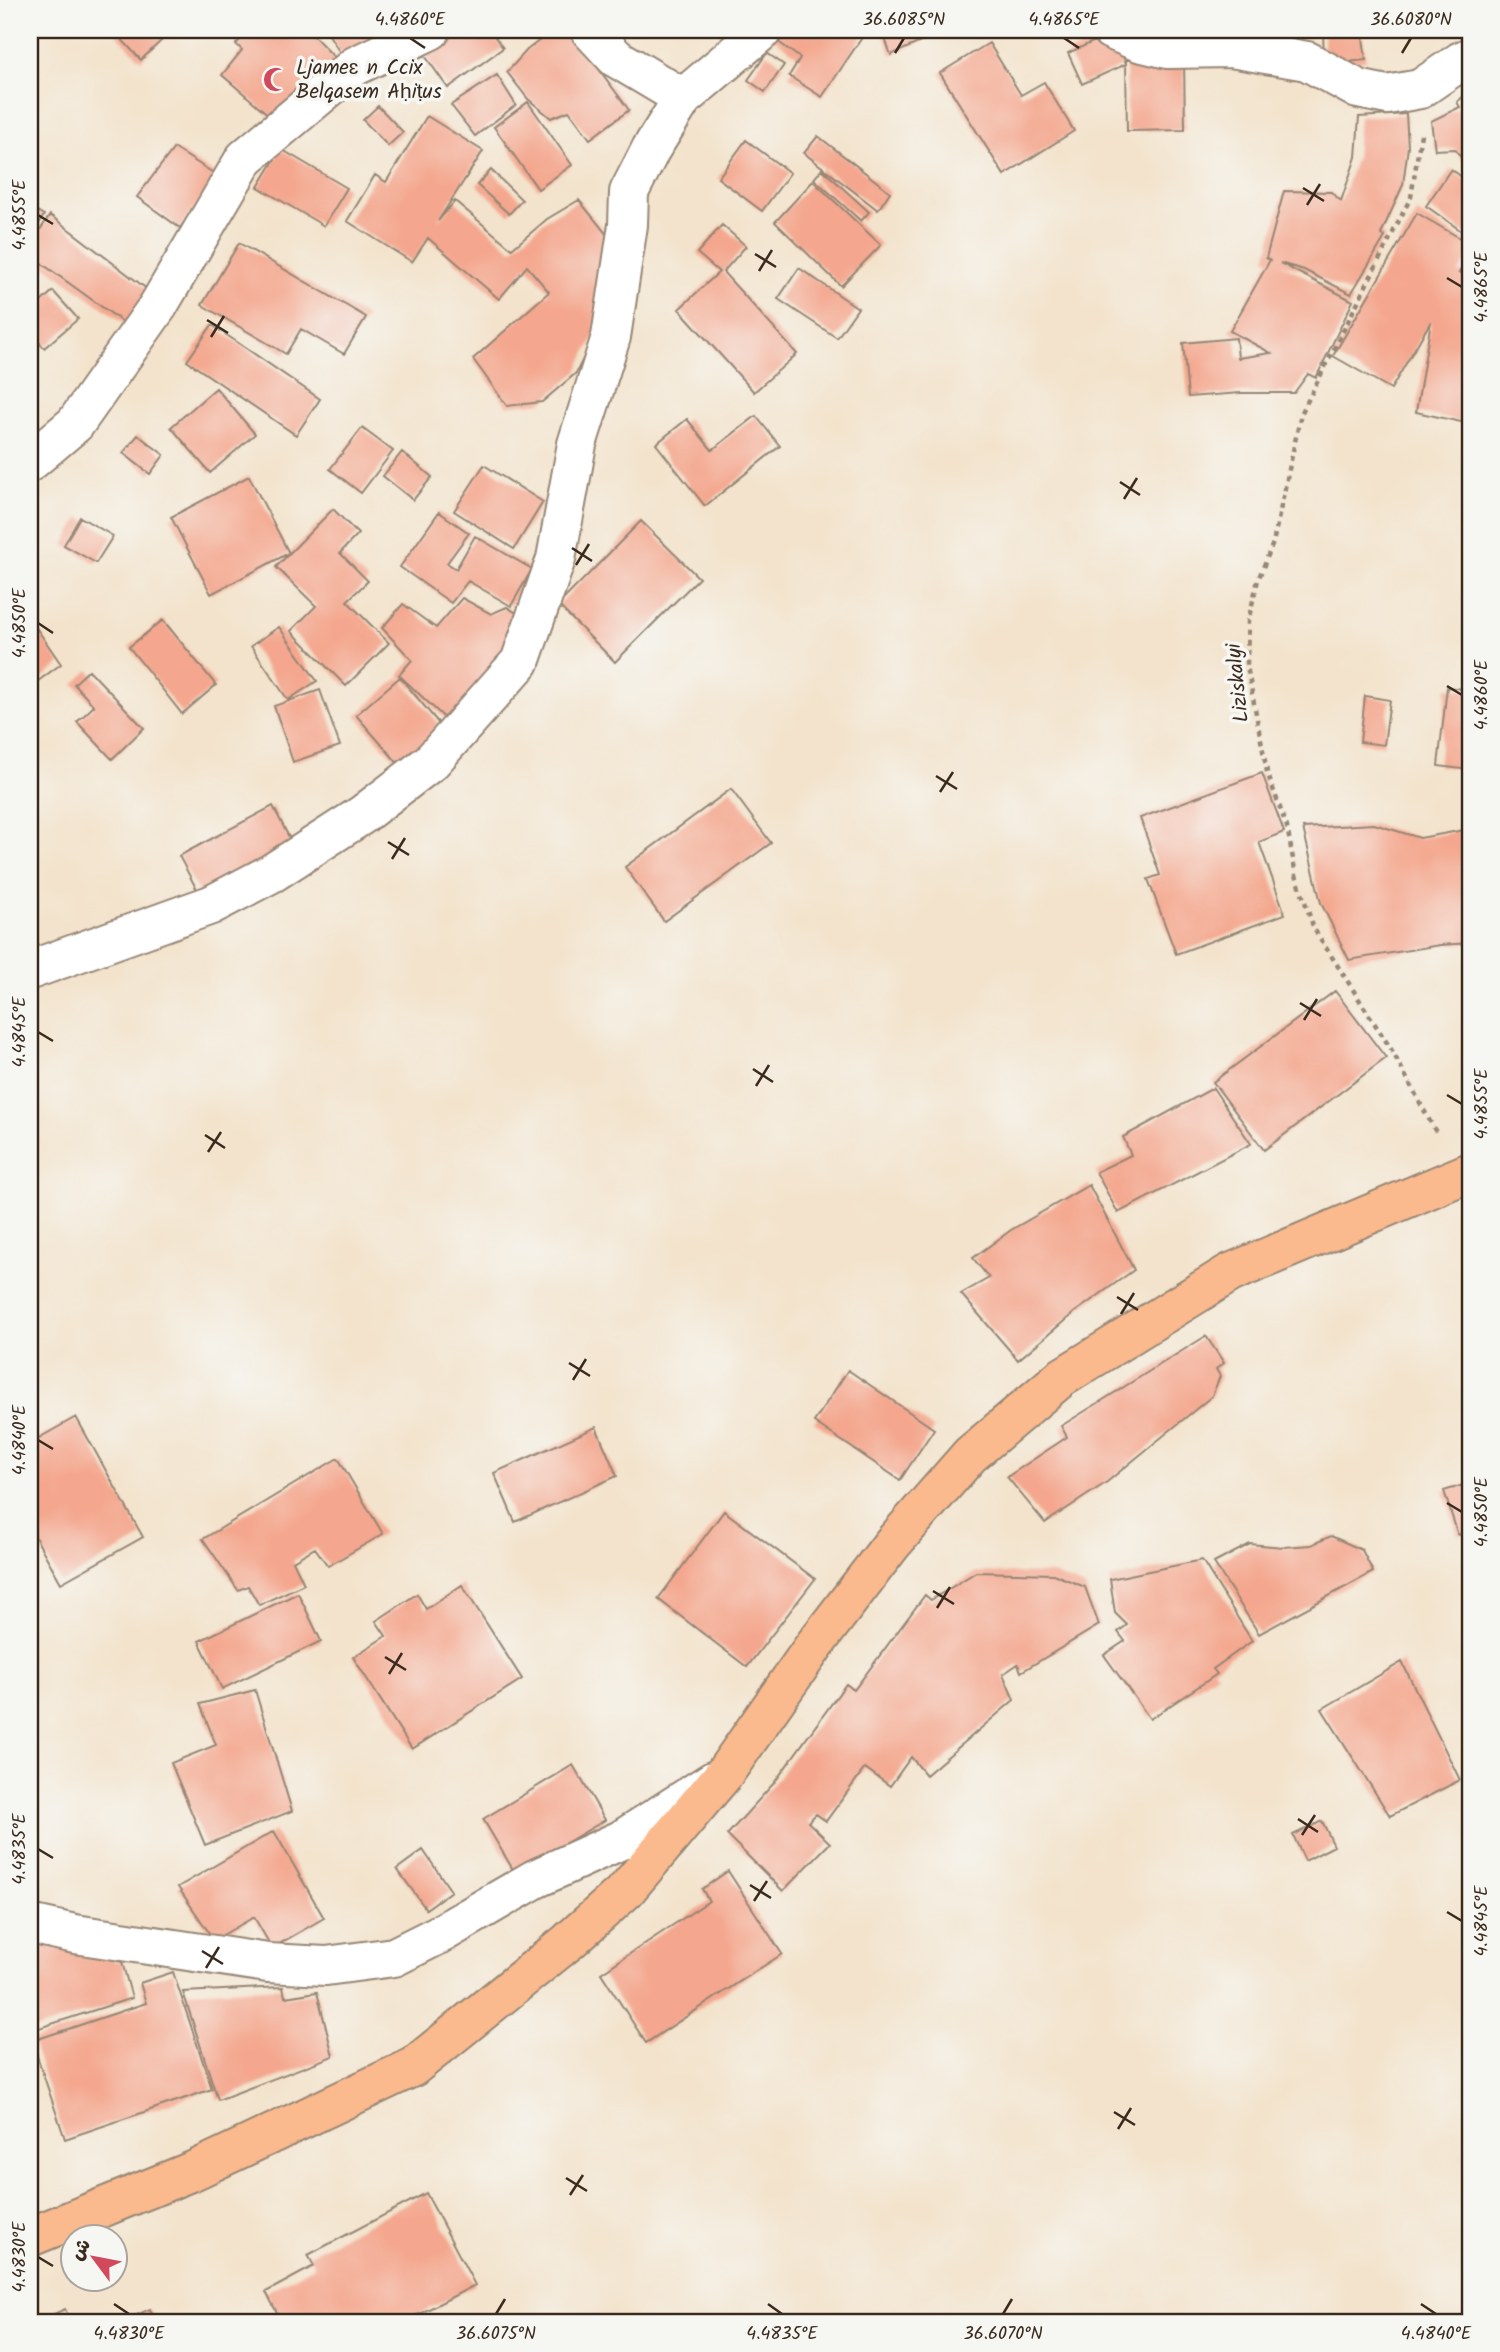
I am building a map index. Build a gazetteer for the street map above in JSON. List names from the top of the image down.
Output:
{
  "streets": {
    "path": ["Liziskalyi"]
  },
  "places": {
    "mosque": ["Ljameɛ n Ccix Belqasem Aḥiṭus"]
  },
  "north": "top left",
  "coordinates": [
    "4.4860°E",
    "36.6085°N",
    "4.4865°E",
    "36.6080°N",
    "4.4855°E",
    "4.4850°E",
    "4.4845°E",
    "4.4840°E",
    "4.4835°E",
    "4.4830°E",
    "36.6075°N",
    "36.6070°N"
  ]
}
